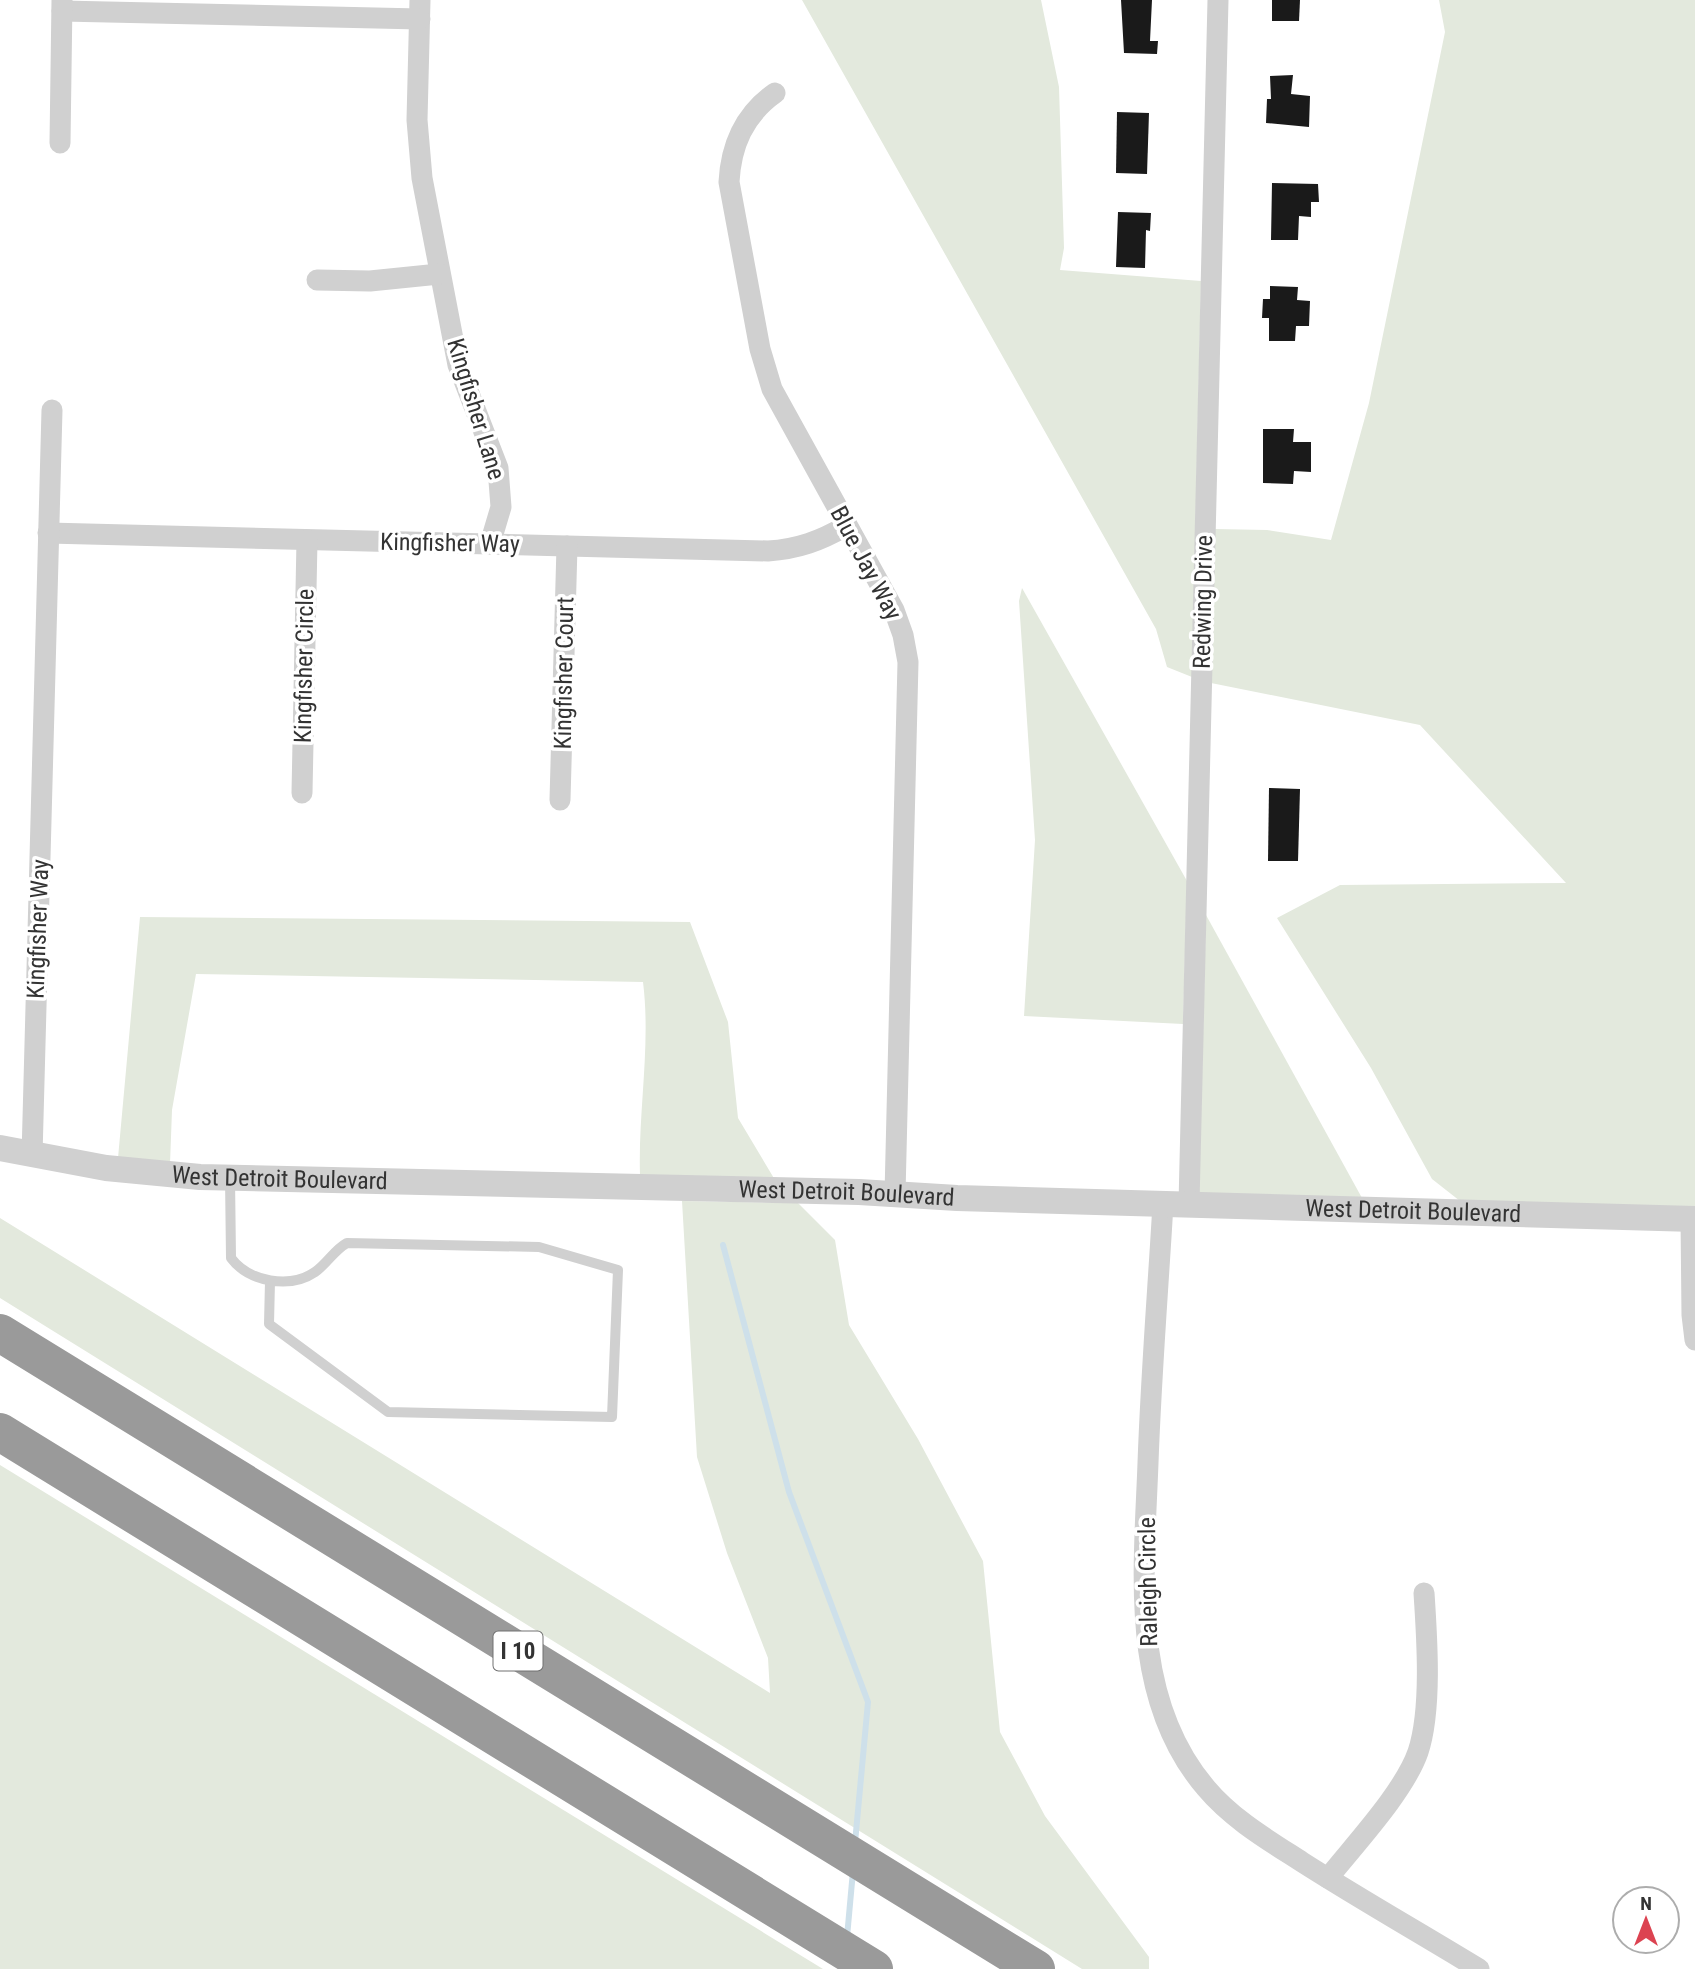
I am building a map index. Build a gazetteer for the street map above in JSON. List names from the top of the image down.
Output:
{
  "streets": {
    "highway": ["I 10"],
    "street": [
      "Kingfisher Lane",
      "Kingfisher Way",
      "Blue Jay Way",
      "Redwing Drive",
      "Kingfisher Circle",
      "Kingfisher Court",
      "West Detroit Boulevard",
      "Raleigh Circle"
    ]
  },
  "crossings": [
    ["Kingfisher Lane", "Kingfisher Way"],
    ["Kingfisher Way", "Blue Jay Way"],
    ["Kingfisher Way", "Kingfisher Circle"],
    ["Kingfisher Way", "Kingfisher Court"],
    ["Kingfisher Way", "West Detroit Boulevard"],
    ["Blue Jay Way", "West Detroit Boulevard"],
    ["Redwing Drive", "West Detroit Boulevard"],
    ["Redwing Drive", "Raleigh Circle"],
    ["West Detroit Boulevard", "Raleigh Circle"]
  ],
  "north": "top"
}
